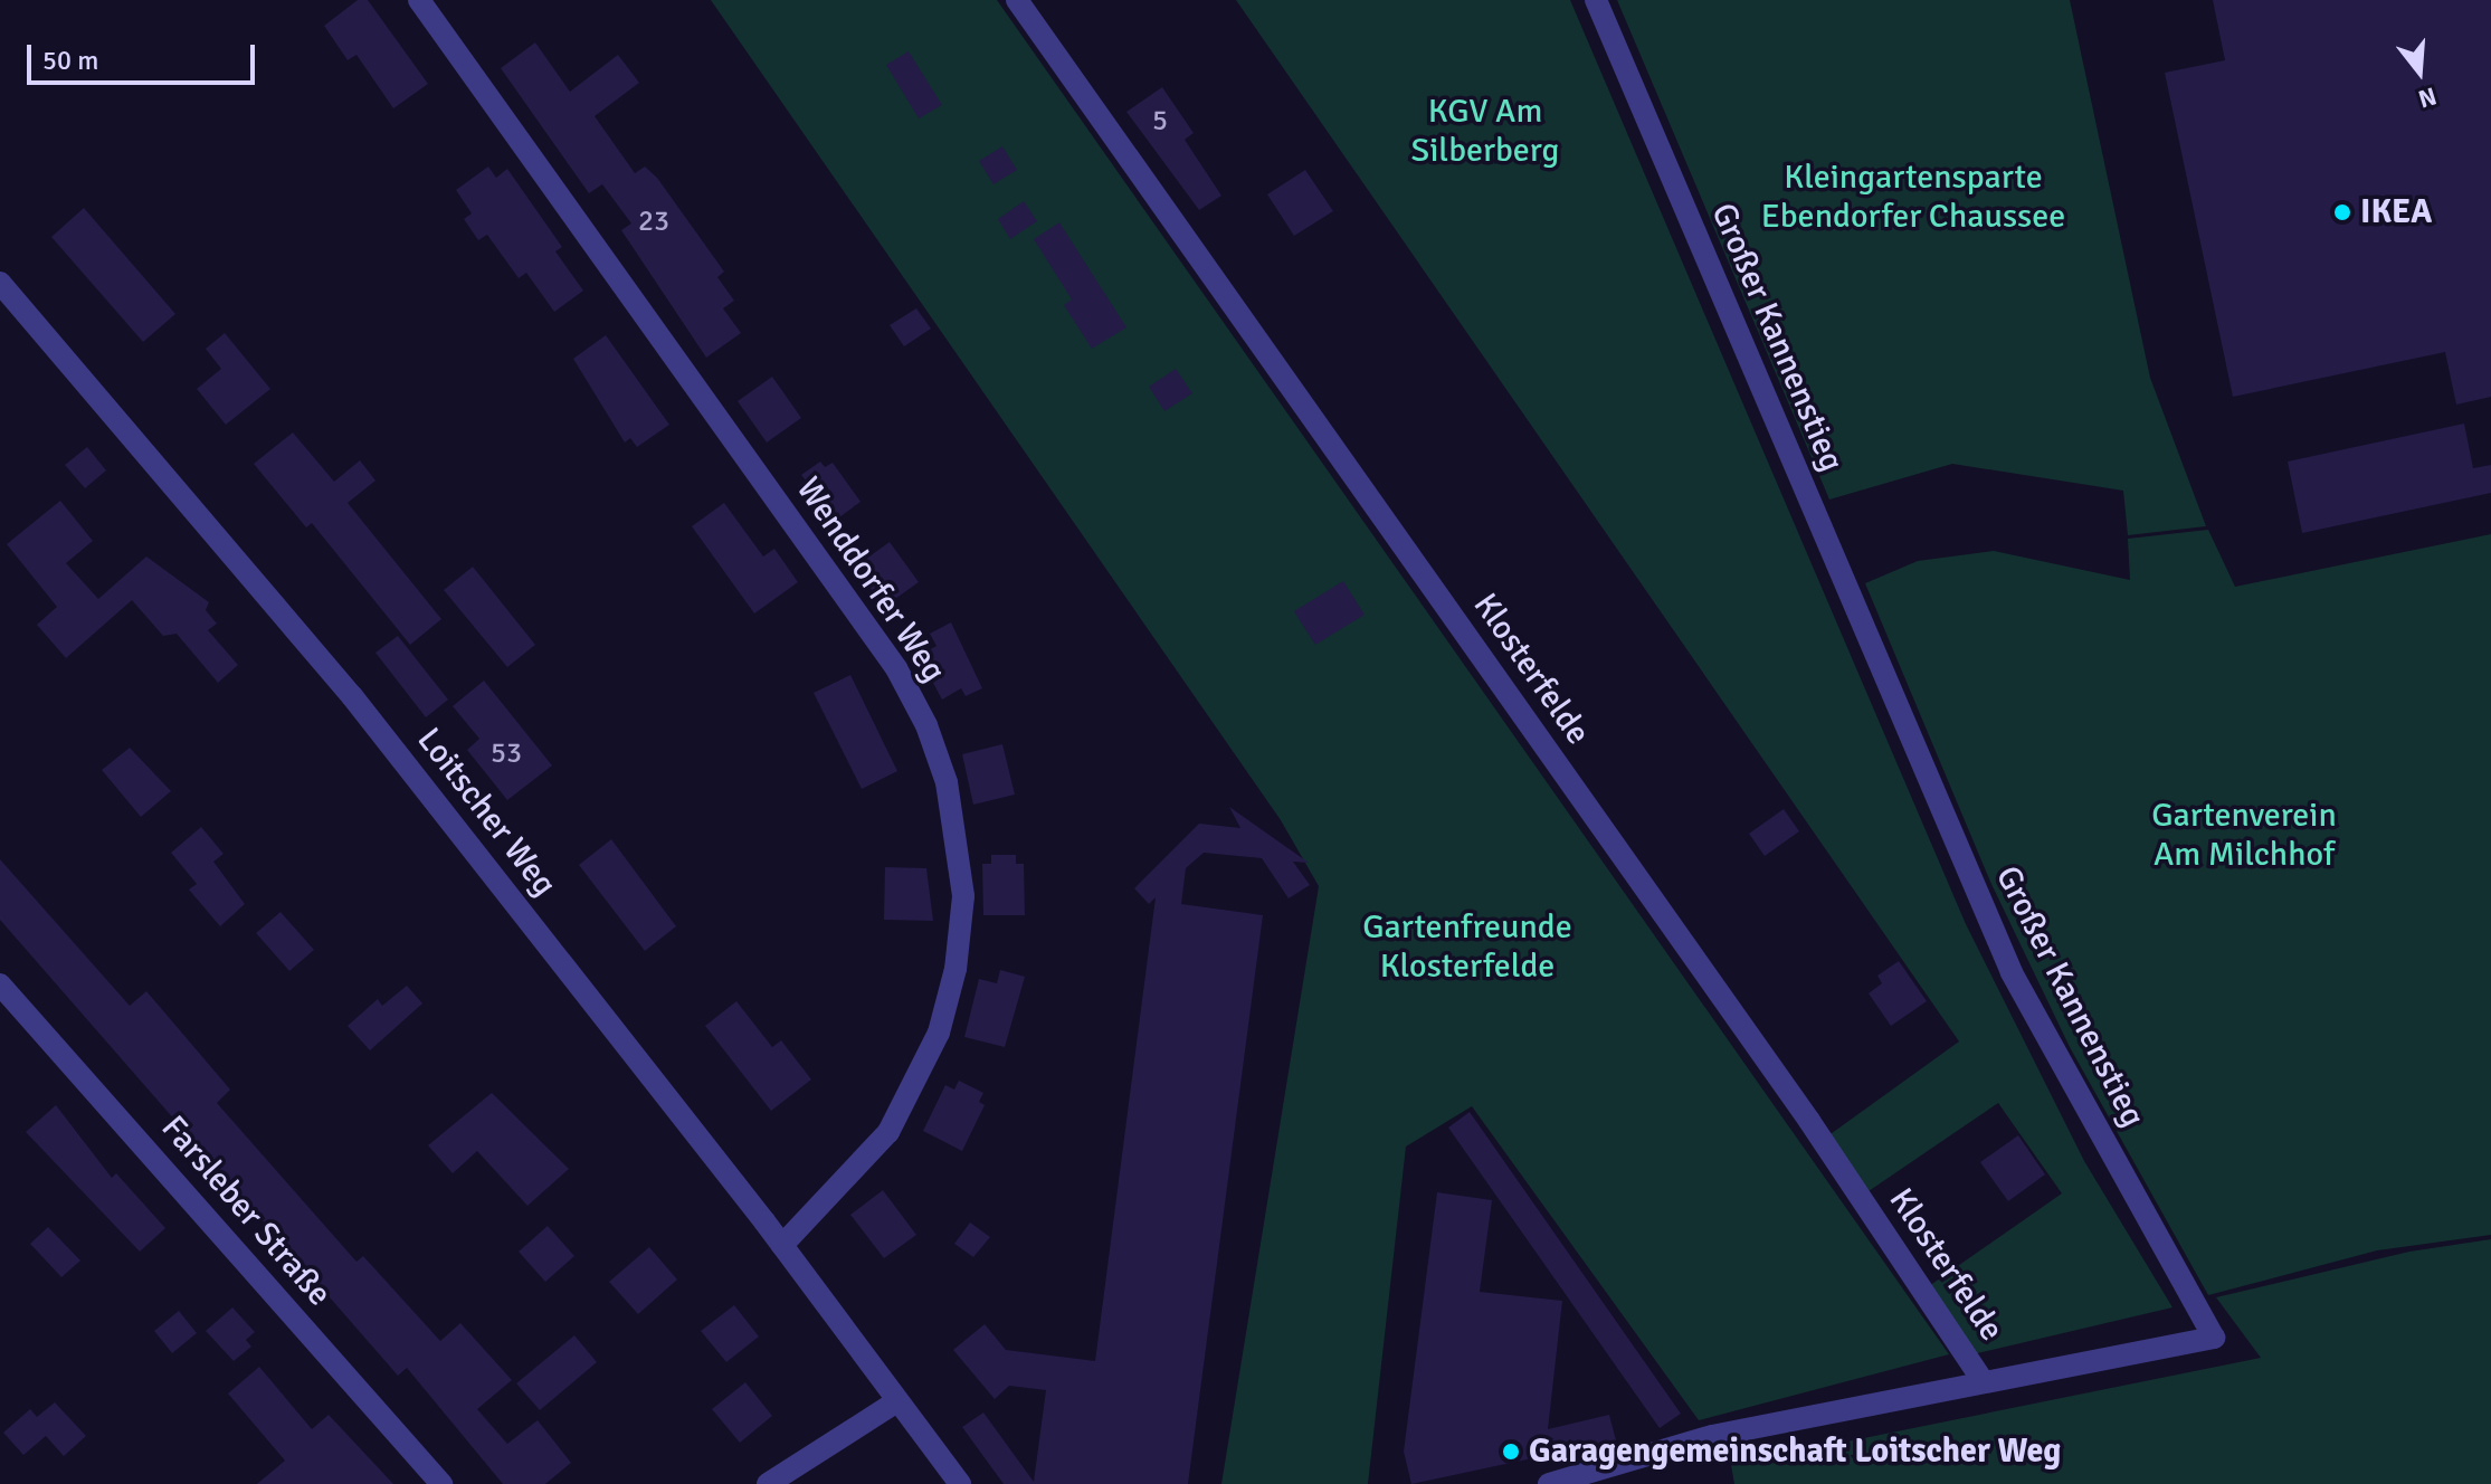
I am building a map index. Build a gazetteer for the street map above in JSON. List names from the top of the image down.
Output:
{
  "streets": {
    "street": [
      "Großer Kannenstieg",
      "Wenddorfer Weg",
      "Klosterfelde",
      "Loitscher Weg",
      "Farsleber Straße"
    ]
  },
  "crossings": [
    ["Großer Kannenstieg", "Klosterfelde"],
    ["Wenddorfer Weg", "Loitscher Weg"]
  ],
  "parks": [
    "KGV Am Silberberg",
    "Kleingartensparte Ebendorfer Chaussee",
    "Gartenverein Am Milchhof",
    "Gartenfreunde Klosterfelde"
  ],
  "places": ["IKEA", "Garagengemeinschaft Loitscher Weg"],
  "house_numbers": ["5", "23", "53"],
  "scale_bar": "50 m",
  "north": "bottom"
}
